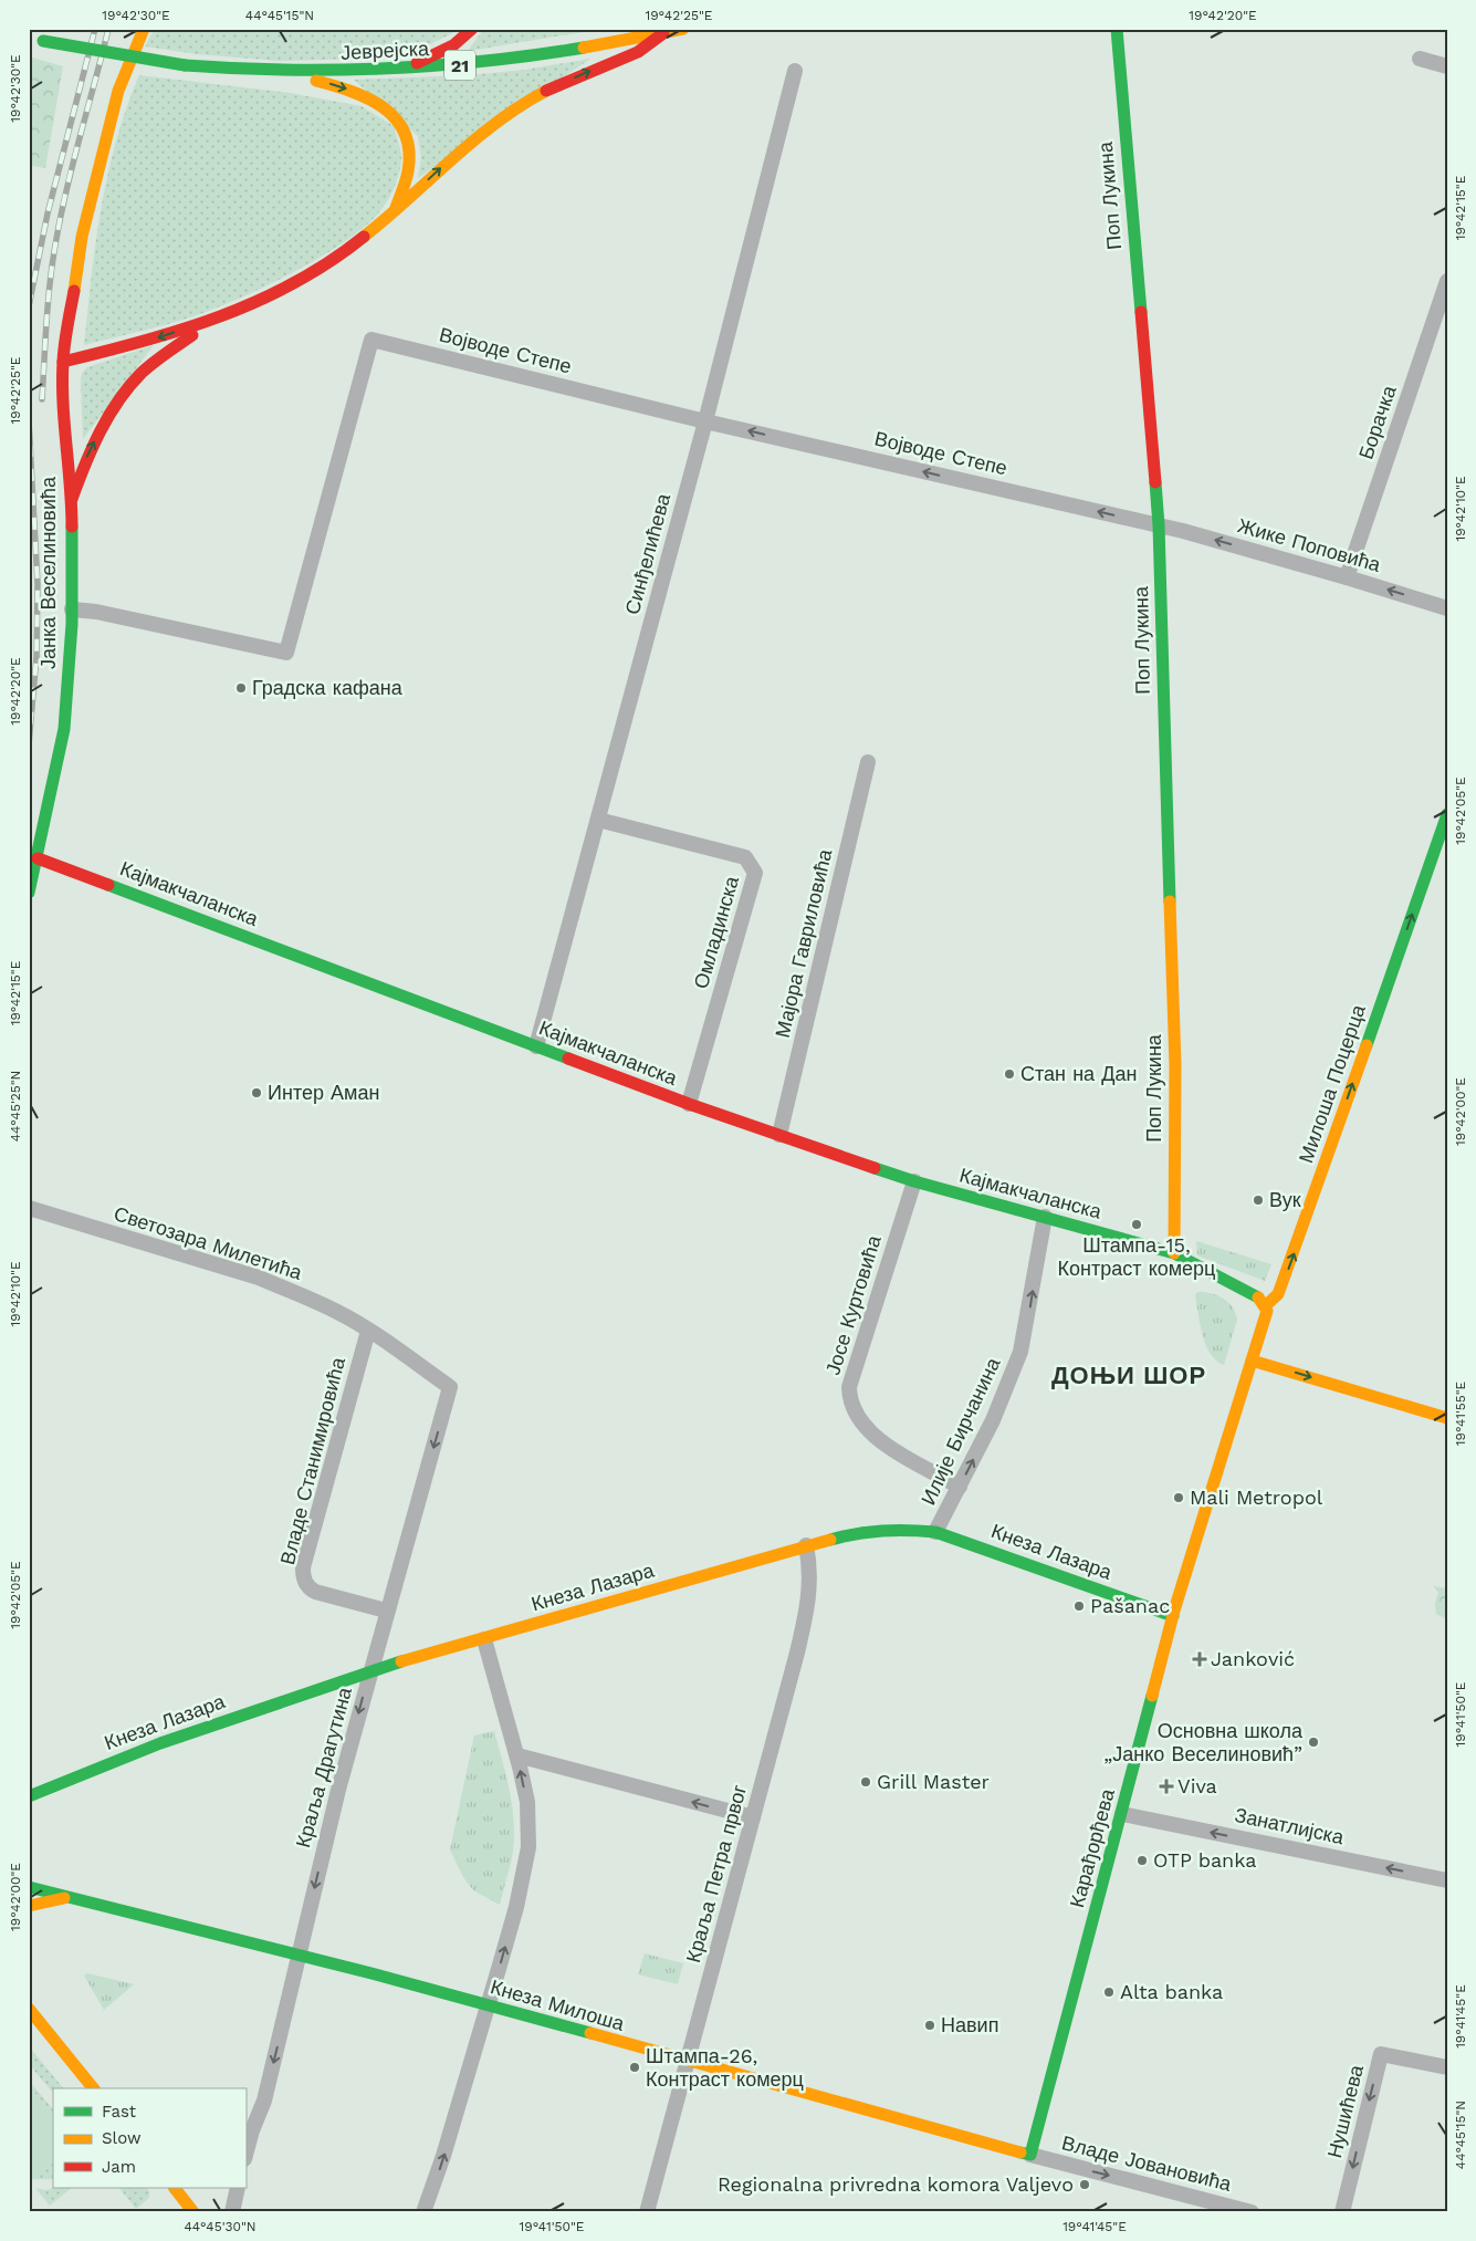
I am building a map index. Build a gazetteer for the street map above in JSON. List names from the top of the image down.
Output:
{
  "streets": {
    "street": [
      "Јеврејска",
      "21",
      "Поп Лукина",
      "Војводе Степе",
      "Борачка",
      "Жике Поповића",
      "Синђелићева",
      "Јанка Веселиновића",
      "Кајмакчаланска",
      "Омладинска",
      "Мајора Гавриловића",
      "Милоша Поцерца",
      "Светозара Милетића",
      "Јосе Куртовића",
      "Илије Бирчанина",
      "Владе Станимировића",
      "Кнеза Лазара",
      "Краља Драгутина",
      "Занатлијска",
      "Карађорђева",
      "Краља Петра првог",
      "Кнеза Милоша",
      "Нушићева",
      "Владе Јовановића"
    ]
  },
  "crossings": [
    ["Поп Лукина", "Војводе Степе"],
    ["Поп Лукина", "Жике Поповића"],
    ["Поп Лукина", "Кајмакчаланска"],
    ["Војводе Степе", "Жике Поповића"],
    ["Војводе Степе", "Синђелићева"],
    ["Војводе Степе", "Јанка Веселиновића"],
    ["Борачка", "Жике Поповића"],
    ["Синђелићева", "Кајмакчаланска"],
    ["Синђелићева", "Омладинска"],
    ["Јанка Веселиновића", "Кајмакчаланска"],
    ["Кајмакчаланска", "Омладинска"],
    ["Кајмакчаланска", "Мајора Гавриловића"],
    ["Кајмакчаланска", "Милоша Поцерца"],
    ["Кајмакчаланска", "Јосе Куртовића"],
    ["Кајмакчаланска", "Илије Бирчанина"],
    ["Светозара Милетића", "Владе Станимировића"],
    ["Светозара Милетића", "Краља Драгутина"],
    ["Јосе Куртовића", "Илије Бирчанина"],
    ["Илије Бирчанина", "Кнеза Лазара"],
    ["Владе Станимировића", "Краља Драгутина"],
    ["Кнеза Лазара", "Краља Драгутина"],
    ["Кнеза Лазара", "Карађорђева"],
    ["Кнеза Лазара", "Краља Петра првог"],
    ["Краља Драгутина", "Кнеза Милоша"],
    ["Занатлијска", "Карађорђева"],
    ["Карађорђева", "Кнеза Милоша"],
    ["Карађорђева", "Владе Јовановића"],
    ["Краља Петра првог", "Кнеза Милоша"],
    ["Кнеза Милоша", "Владе Јовановића"]
  ],
  "one_way": [
    "Жике Поповића",
    "Милоша Поцерца",
    "Илије Бирчанина",
    "Краља Драгутина",
    "Занатлијска",
    "Владе Јовановића"
  ],
  "districts": ["ДОЊИ ШОР"],
  "places": {
    "other": [
      "Градска кафана",
      "Стан на Дан",
      "Интер Аман",
      "Вук",
      "Штампа-15, Контраст комерц",
      "Mali Metropol",
      "Pašanac",
      "Основна школа „Јанко Веселиновић”",
      "Grill Master",
      "OTP banka",
      "Alta banka",
      "Навип",
      "Штампа-26, Контраст комерц",
      "Regionalna privredna komora Valjevo"
    ],
    "health": ["Janković", "Viva"]
  },
  "legend": ["Fast", "Slow", "Jam"],
  "coordinates": [
    "19°42'30\"E",
    "44°45'15\"N",
    "19°42'25\"E",
    "19°42'20\"E",
    "19°42'15\"E",
    "19°42'10\"E",
    "19°42'05\"E",
    "44°45'25\"N",
    "19°42'00\"E",
    "19°41'55\"E",
    "19°41'50\"E",
    "19°41'45\"E",
    "44°45'30\"N"
  ]
}
